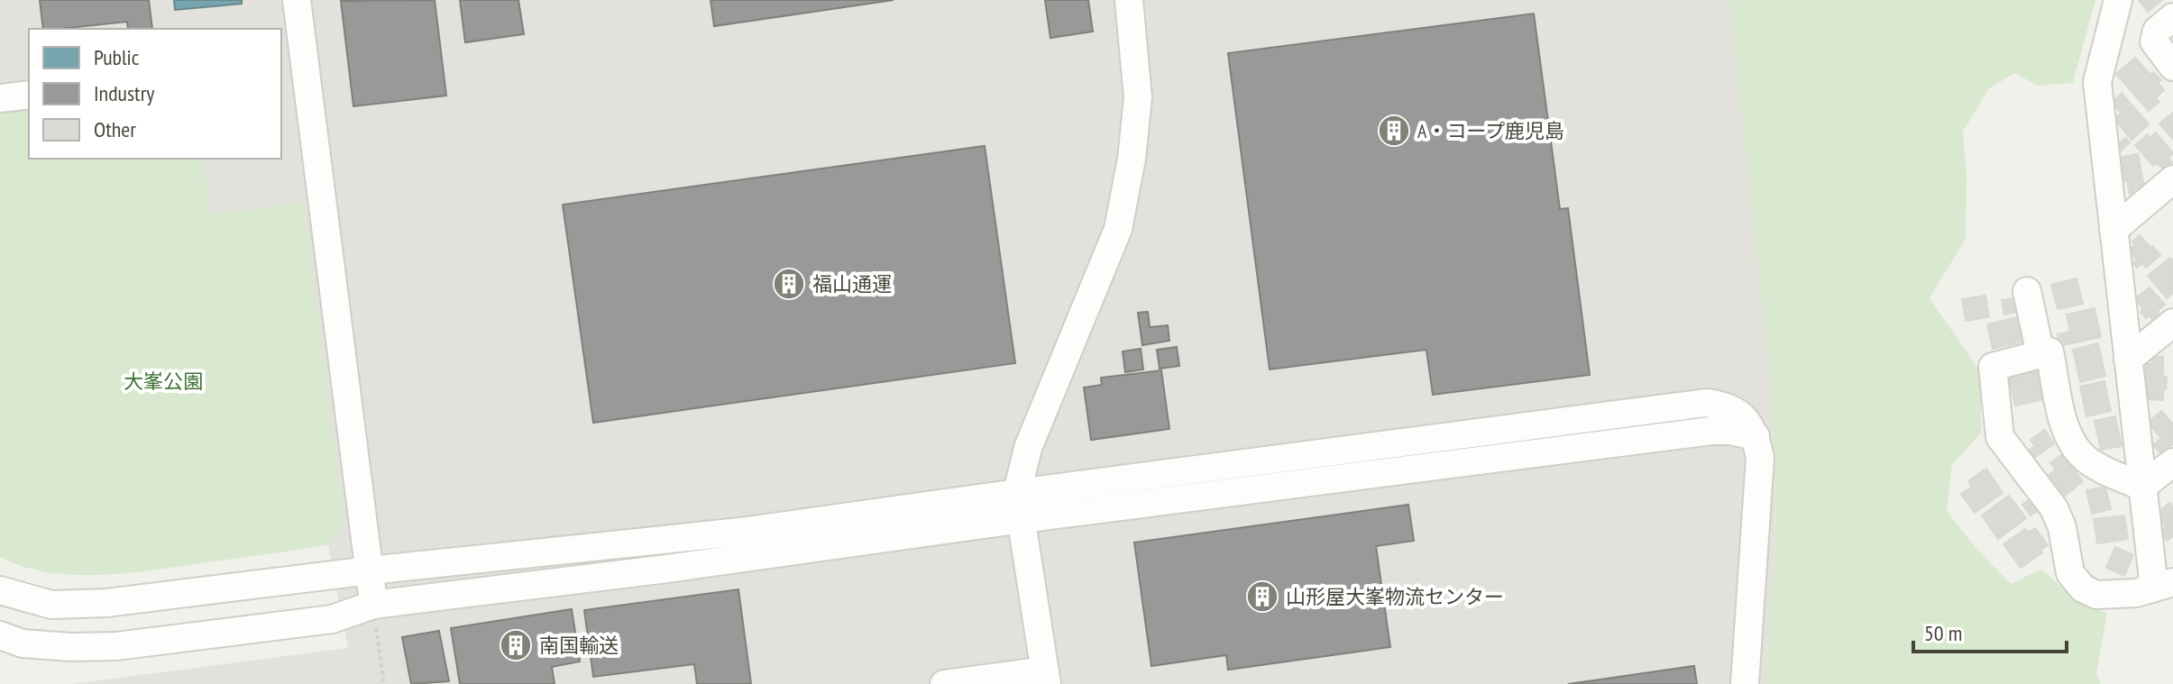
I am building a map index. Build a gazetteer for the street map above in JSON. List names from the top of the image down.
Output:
{
  "parks": ["大峯公園"],
  "places": {
    "building": [
      "A・コープ鹿児島",
      "福山通運",
      "山形屋大峯物流センター",
      "南国輸送"
    ]
  },
  "legend": ["Public", "Industry", "Other"],
  "scale_bar": "50 m"
}
